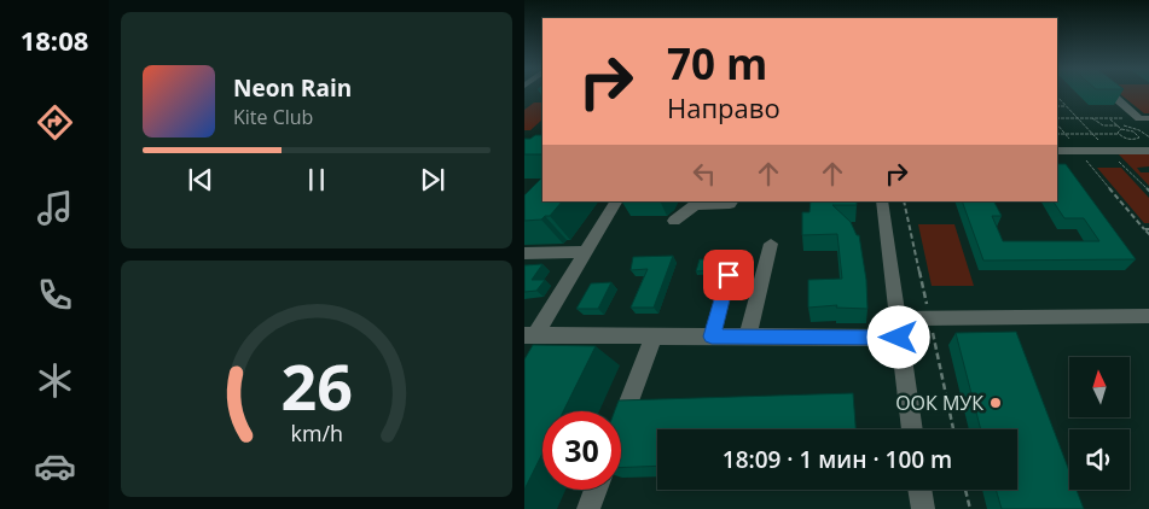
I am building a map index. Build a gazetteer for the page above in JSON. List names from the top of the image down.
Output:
{
  "places": ["ООК МУК"],
  "north": "top",
  "page": {
    "tabs": "18:08",
    "turn": ["70 m", "Направо"],
    "song": ["Neon Rain", "Kite Club"],
    "limit": "30",
    "trip": "18:09 · 1 мин · 100 m",
    "gauge": ["26", "km/h"]
  }
}
